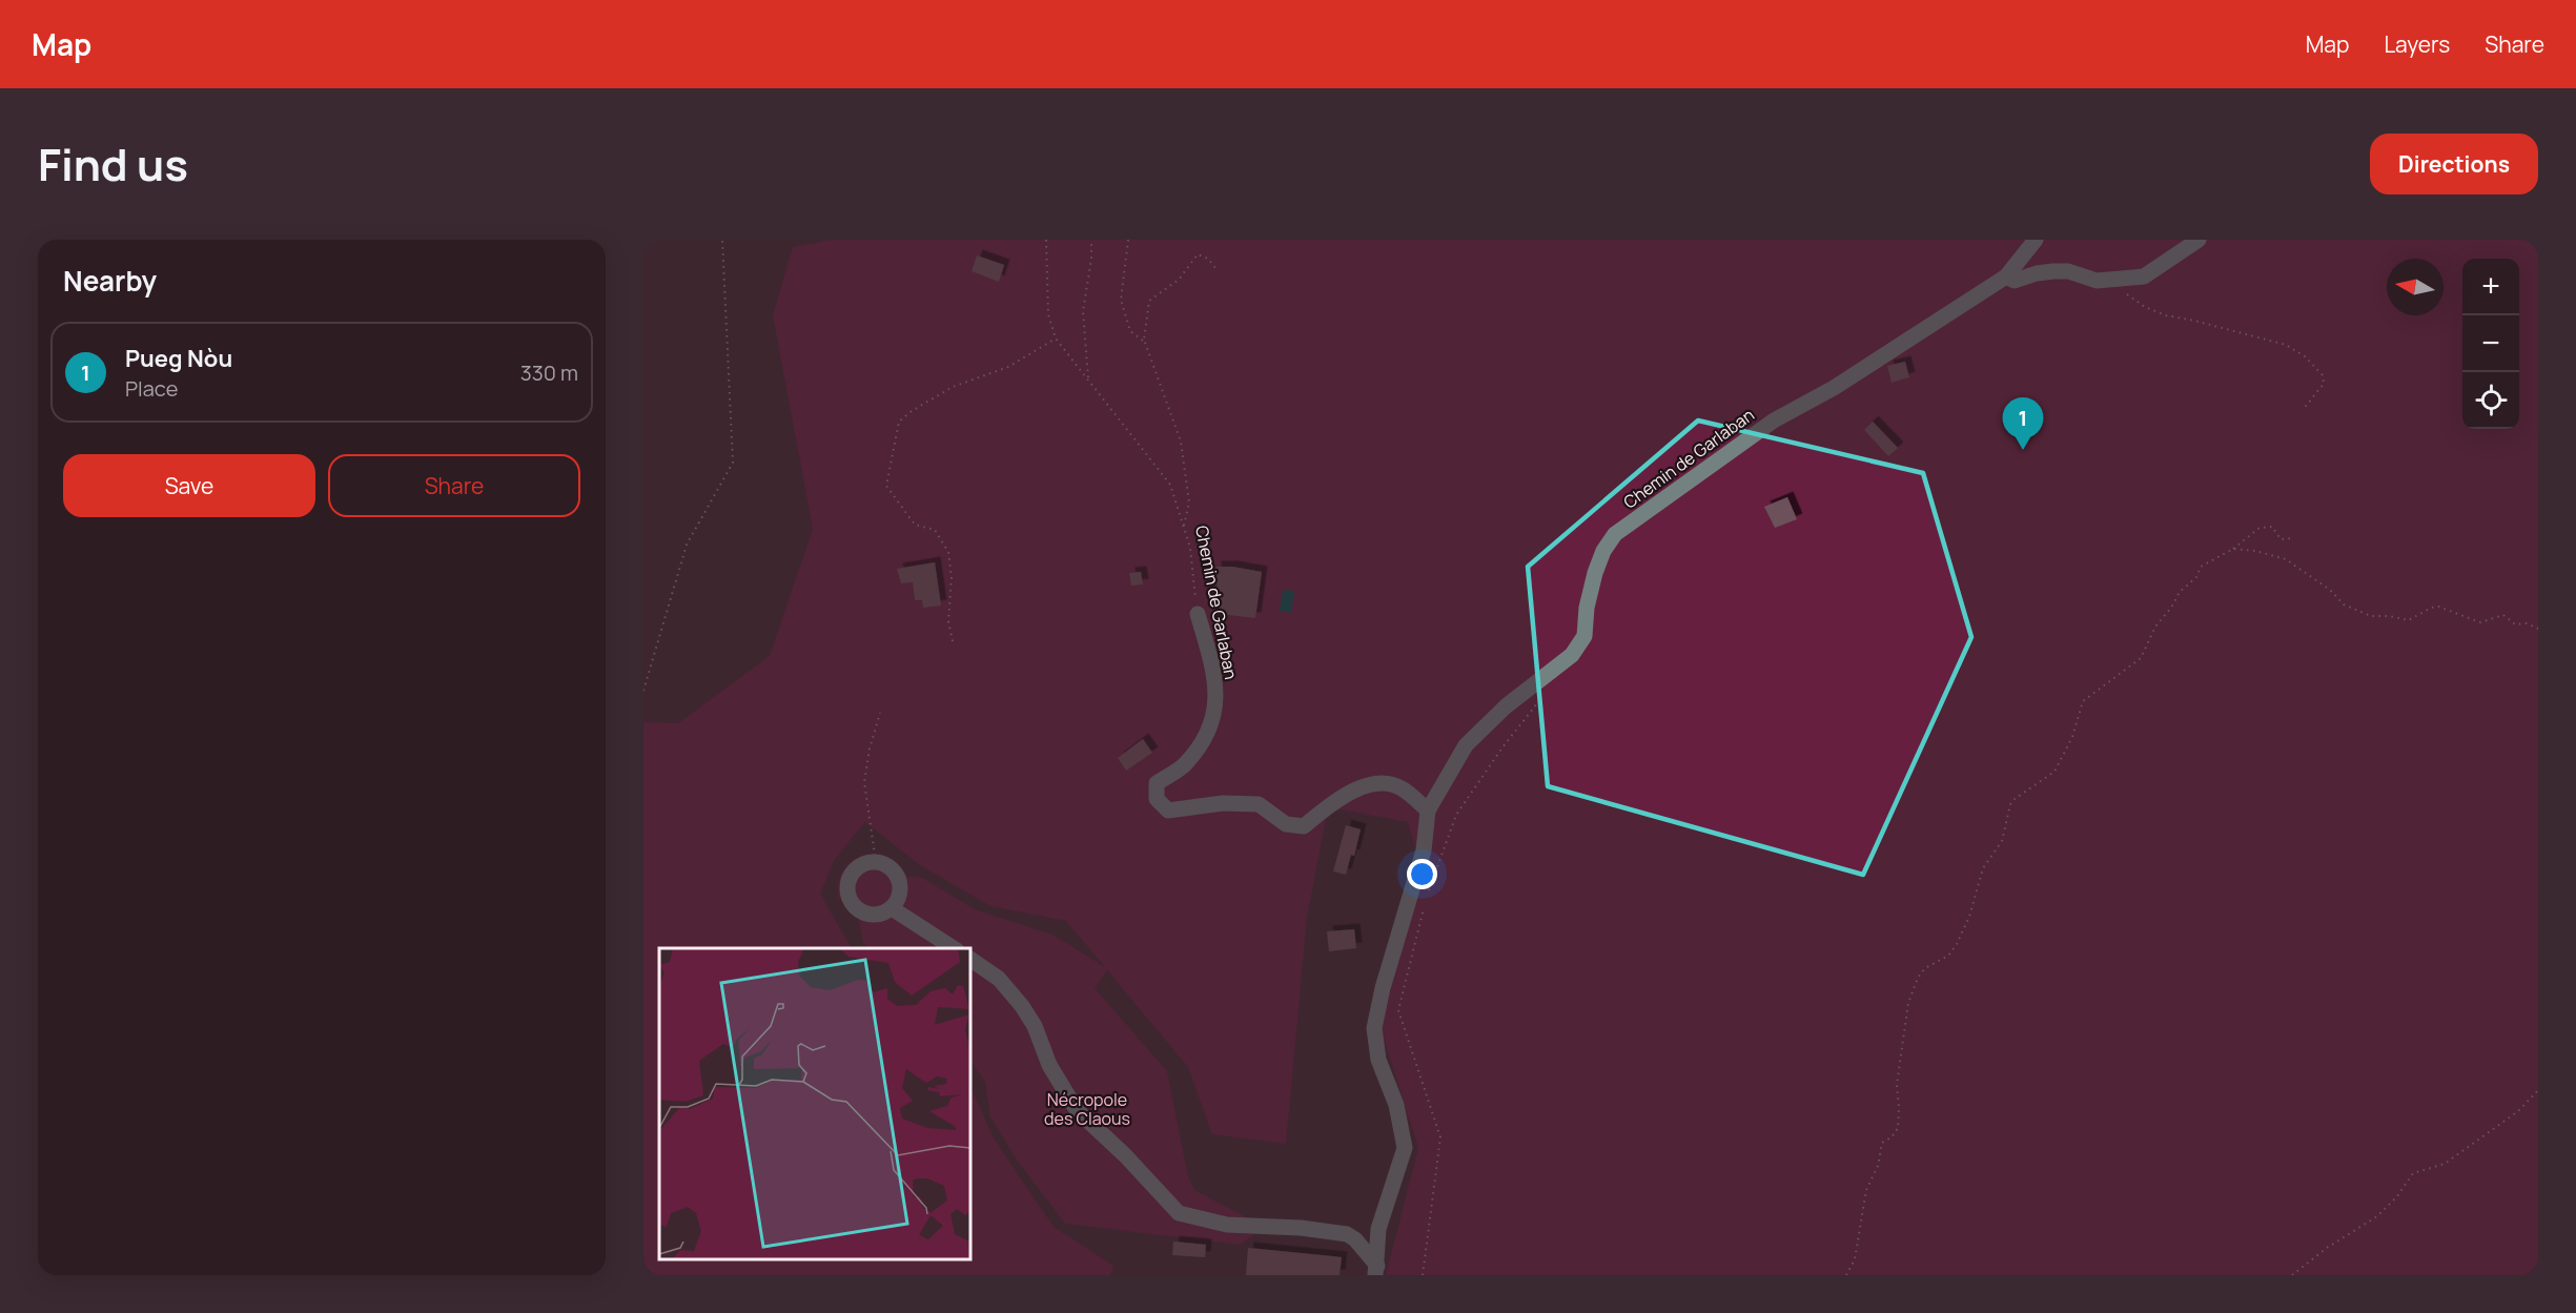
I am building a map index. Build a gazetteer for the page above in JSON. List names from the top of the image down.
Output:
{
  "streets": {
    "street": ["Chemin de Garlaban"]
  },
  "parks": ["Nécropole des Claous"],
  "north": "left",
  "page": {
    "header": "Map",
    "nav": ["Map", "Layers", "Share"],
    "title": "Find us",
    "buttons": [
      "Directions",
      ["Save", "Share"]
    ],
    "heading": "Nearby",
    "map_buttons": ["+", "−"],
    "list": [
      {
        "mark": "1",
        "name": "Pueg Nòu",
        "note": "Place",
        "value": "330 m"
      }
    ],
    "pins": "1"
  }
}
